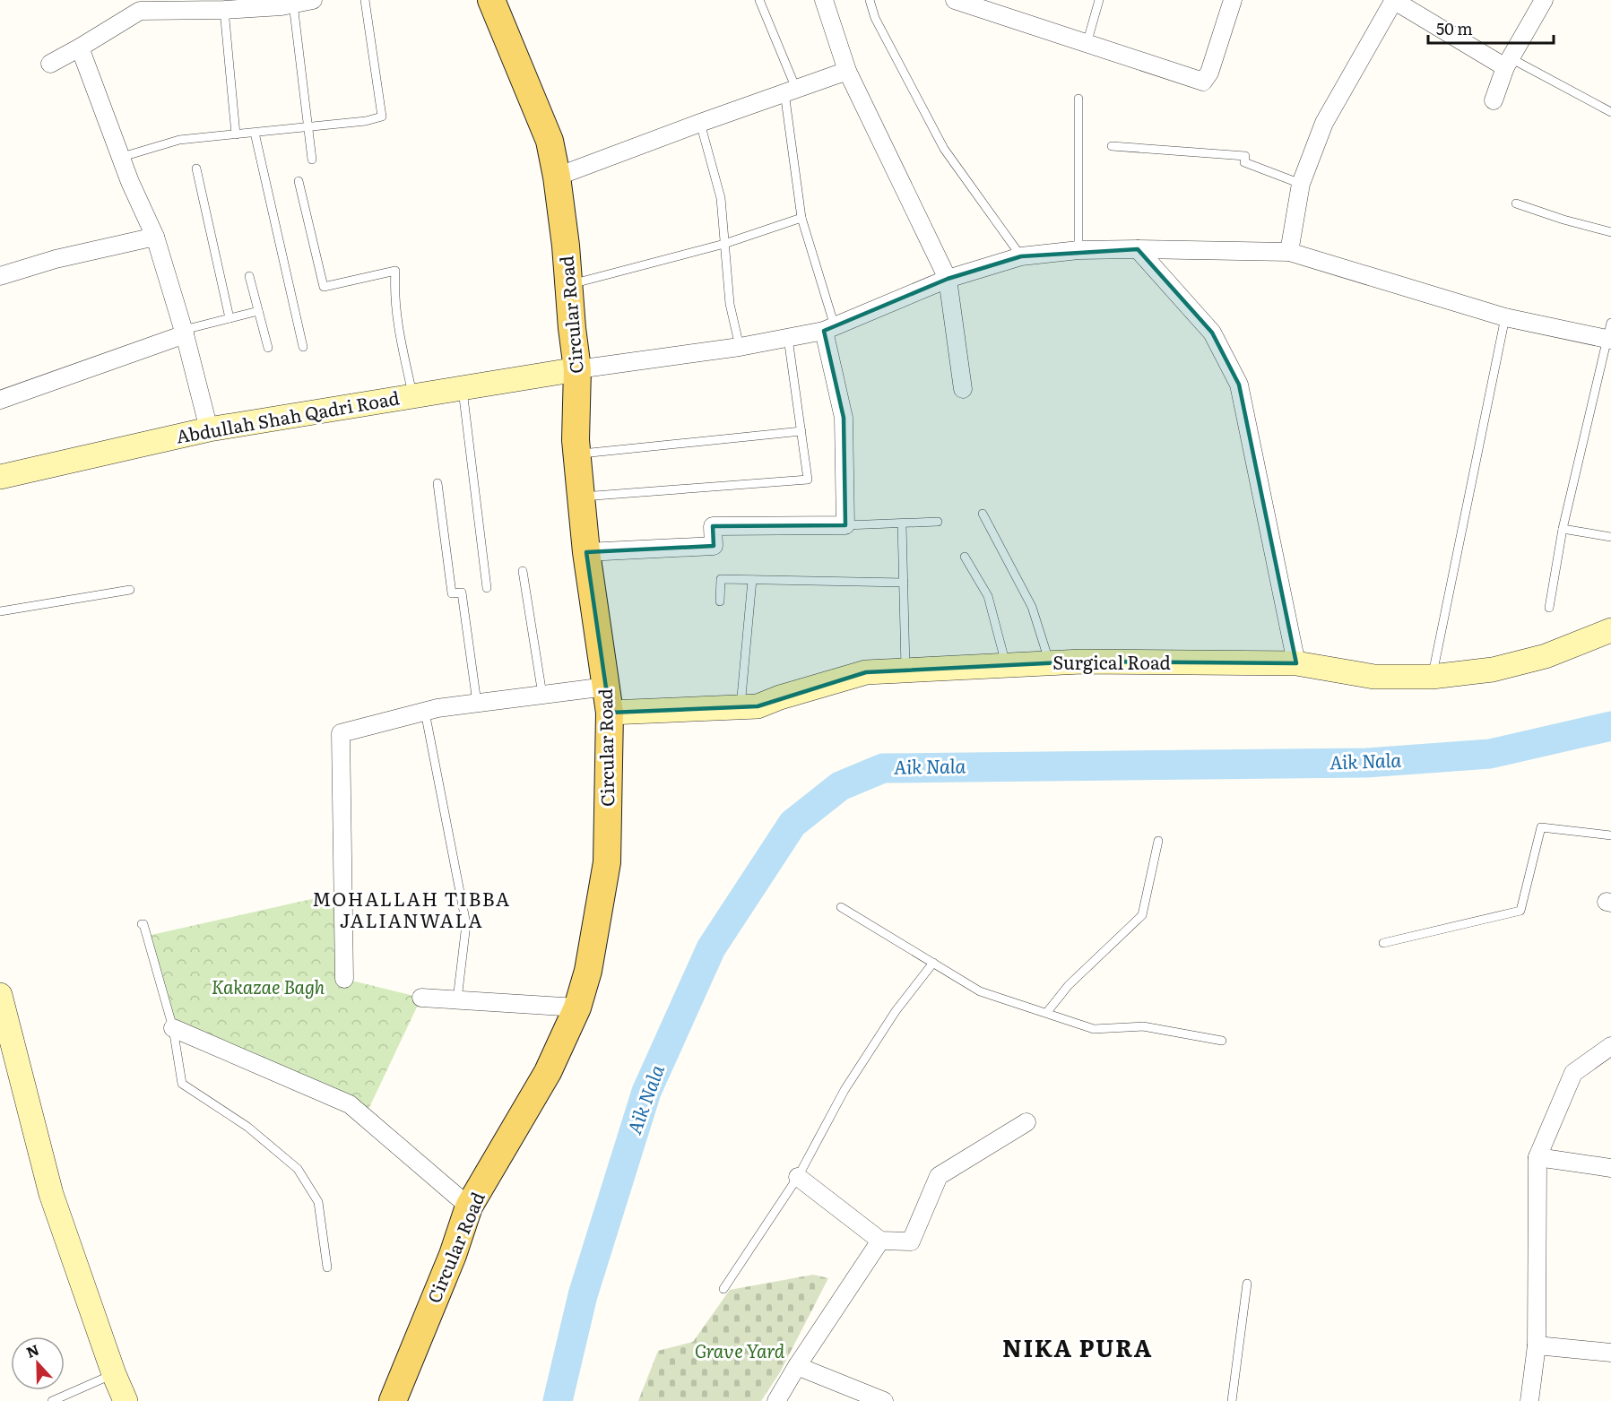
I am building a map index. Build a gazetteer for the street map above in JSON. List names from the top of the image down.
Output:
{
  "streets": {
    "main road": ["Circular Road"],
    "street": ["Abdullah Shah Qadri Road", "Surgical Road"]
  },
  "crossings": [
    ["Circular Road", "Abdullah Shah Qadri Road"],
    ["Circular Road", "Surgical Road"]
  ],
  "districts": ["MOHALLAH TIBBA JALIANWALA", "NIKA PURA"],
  "water": ["Aik Nala"],
  "parks": ["Kakazae Bagh", "Grave Yard"],
  "scale_bar": "50 m",
  "north": "top"
}
